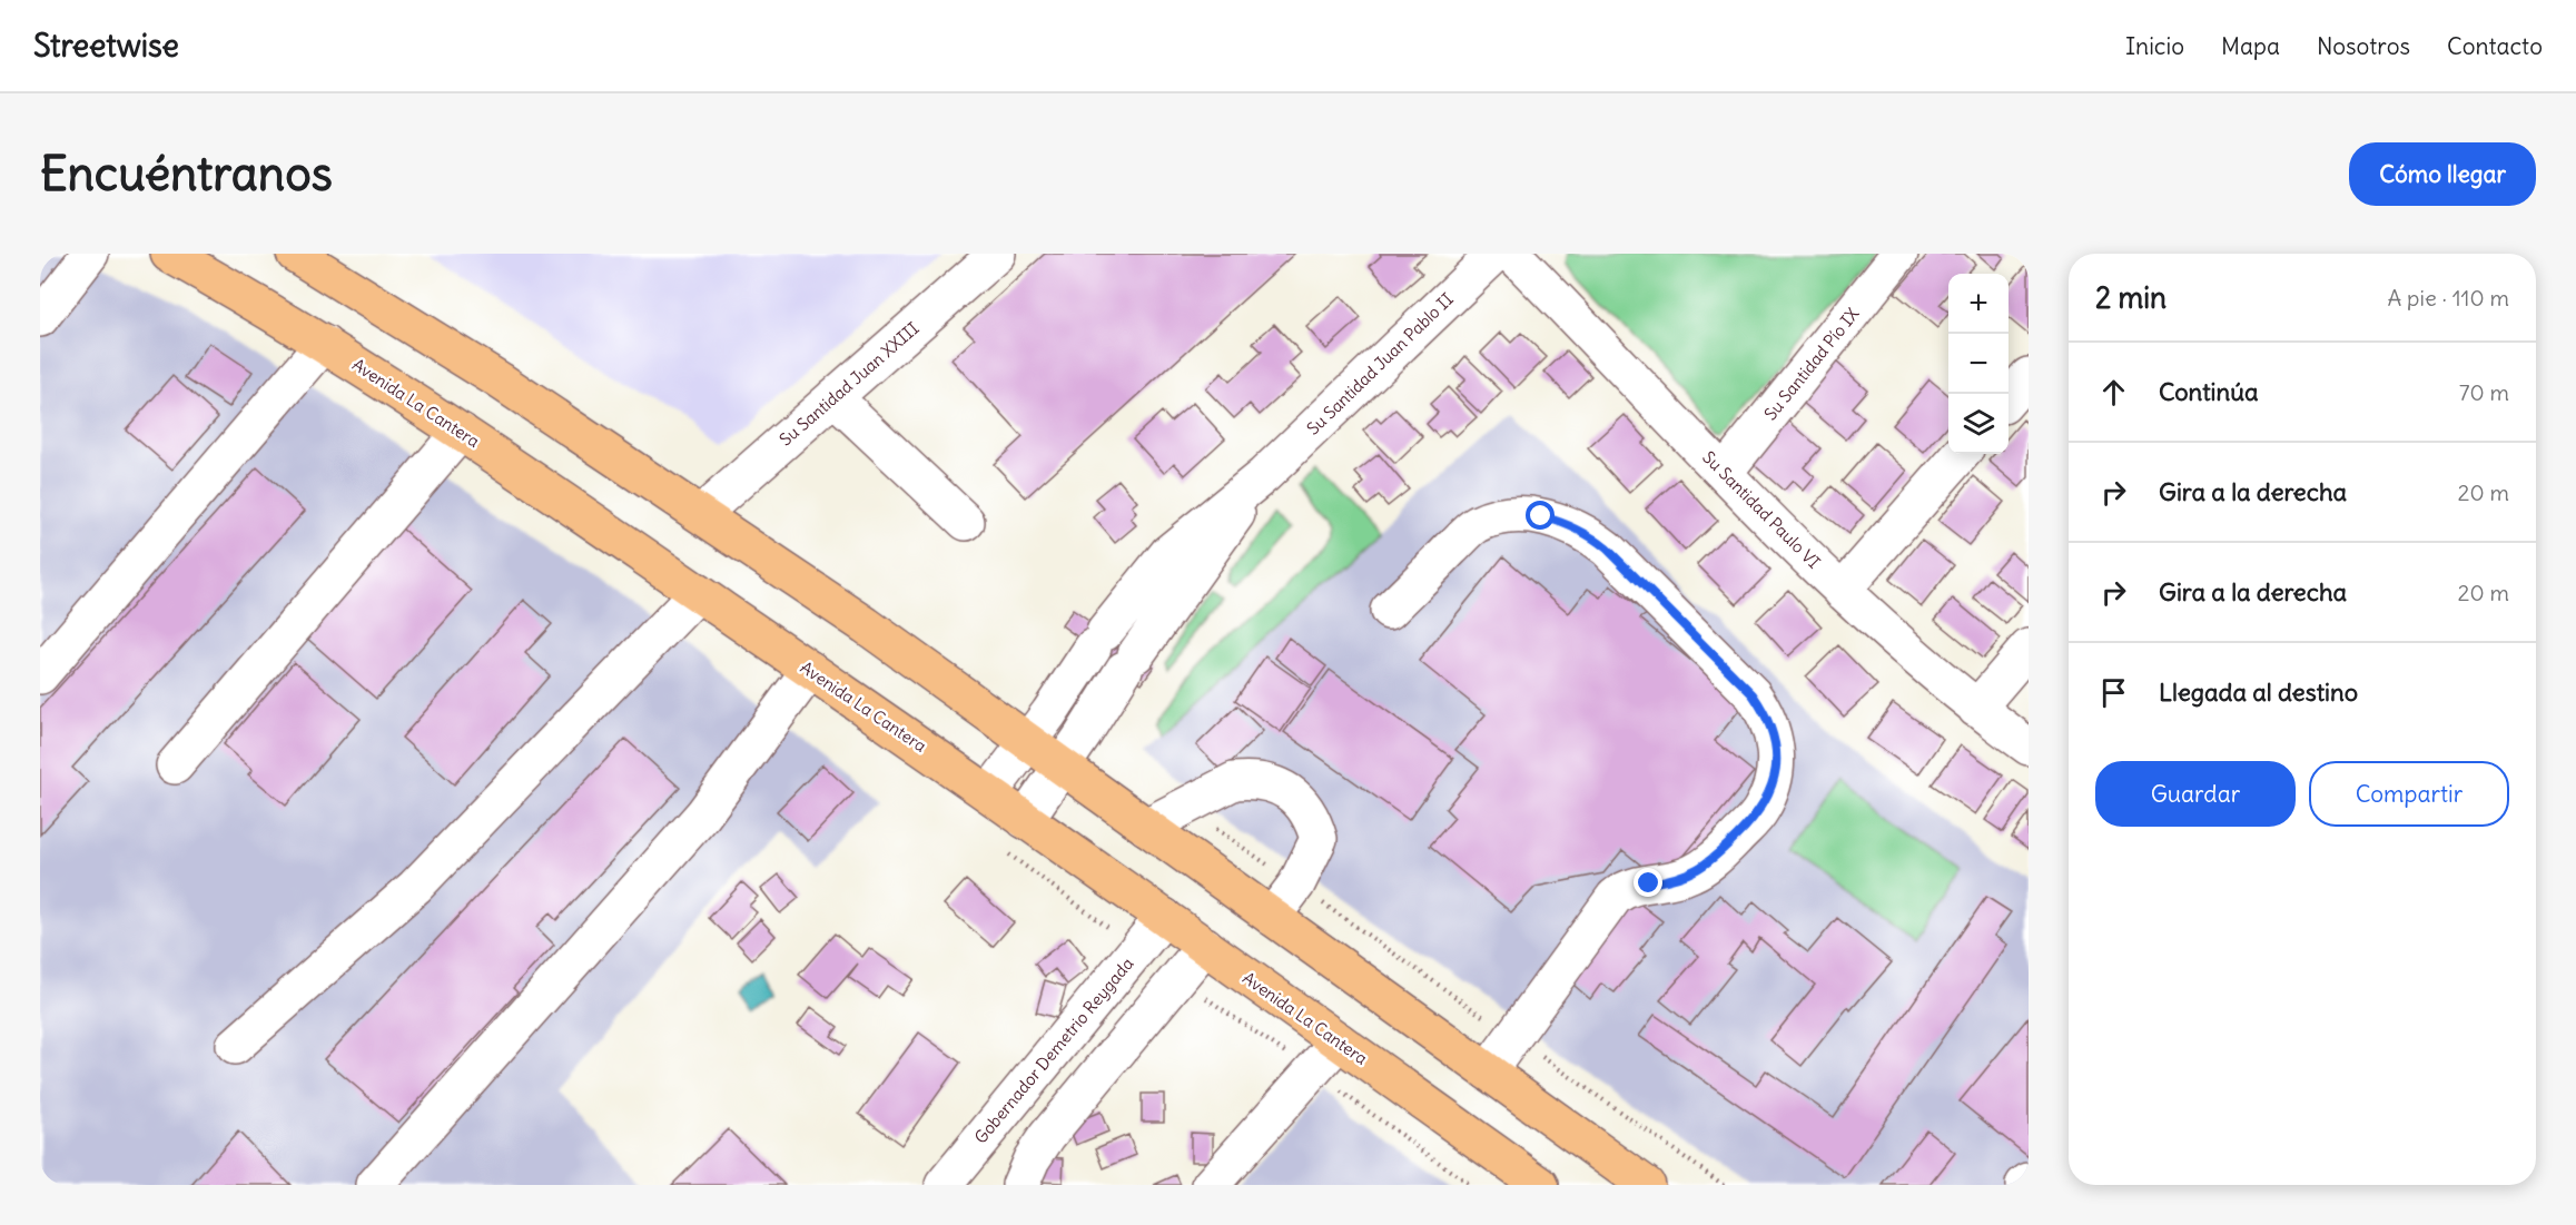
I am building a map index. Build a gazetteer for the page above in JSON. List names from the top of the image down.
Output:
{
  "streets": {
    "highway": ["Avenida La Cantera"],
    "street": [
      "Su Santidad Juan Pablo II",
      "Su Santidad Pío IX",
      "Su Santidad Juan XXIII",
      "Su Santidad Paulo VI",
      "Gobernador Demetrio Reygada"
    ]
  },
  "crossings": [
    ["Su Santidad Juan Pablo II", "Avenida La Cantera"],
    ["Su Santidad Pío IX", "Su Santidad Paulo VI"],
    ["Avenida La Cantera", "Gobernador Demetrio Reygada"]
  ],
  "page": {
    "header": "Streetwise",
    "nav": [
      "Inicio",
      "Mapa",
      "Nosotros",
      "Contacto"
    ],
    "buttons": [
      "Cómo llegar",
      ["Guardar", "Compartir"]
    ],
    "title": "Encuéntranos",
    "heading": ["2 min", "A pie · 110 m"],
    "map_buttons": ["+", "−"],
    "list": [
      ["Continúa", "70 m"],
      ["Gira a la derecha", "20 m"],
      ["Gira a la derecha", "20 m"],
      "Llegada al destino"
    ]
  }
}
